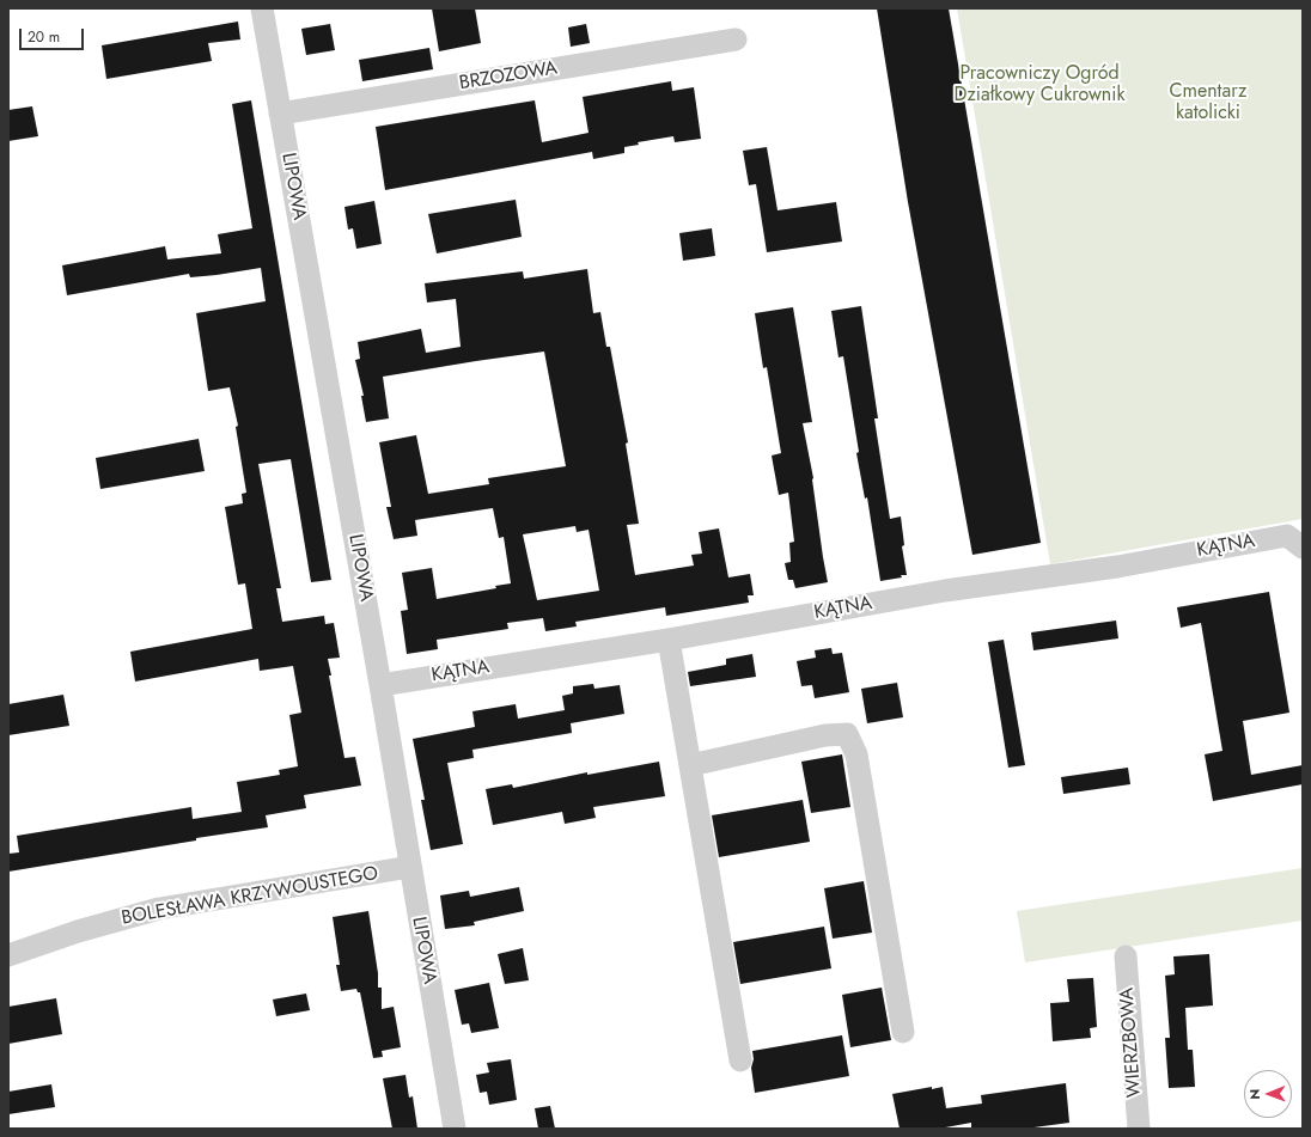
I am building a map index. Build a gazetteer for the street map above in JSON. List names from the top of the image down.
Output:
{
  "streets": {
    "street": [
      "BRZOZOWA",
      "LIPOWA",
      "KĄTNA",
      "BOLESŁAWA KRZYWOUSTEGO",
      "WIERZBOWA"
    ]
  },
  "crossings": [
    ["BRZOZOWA", "LIPOWA"],
    ["LIPOWA", "KĄTNA"],
    ["LIPOWA", "BOLESŁAWA KRZYWOUSTEGO"]
  ],
  "parks": ["Pracowniczy Ogród Działkowy Cukrownik", "Cmentarz katolicki"],
  "scale_bar": "20 m",
  "north": "left"
}
